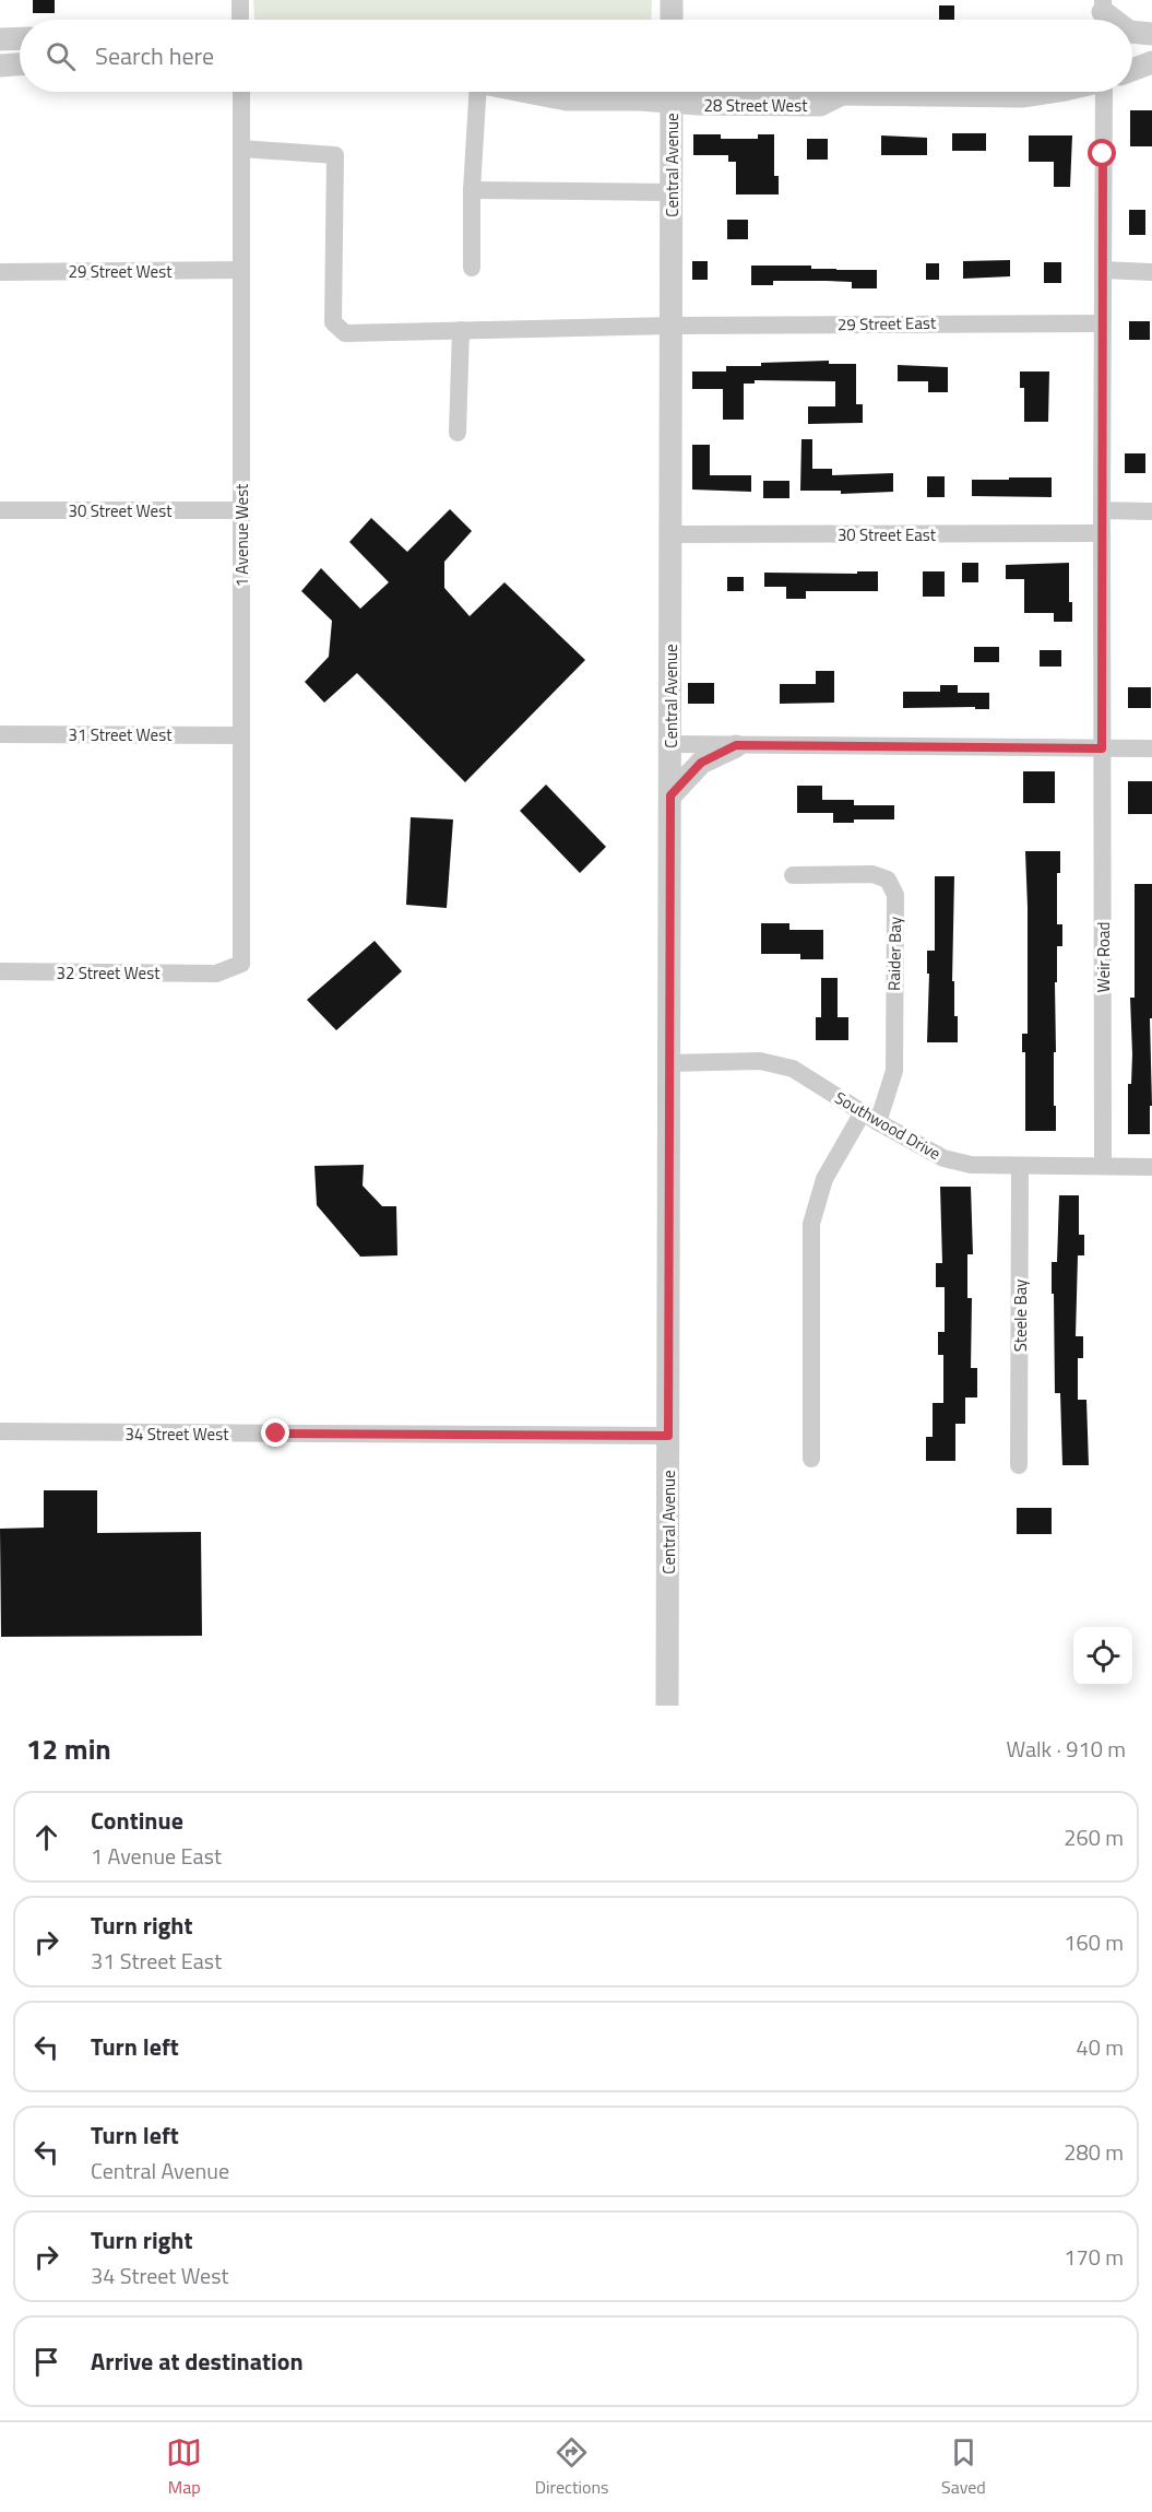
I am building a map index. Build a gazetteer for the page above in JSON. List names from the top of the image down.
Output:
{
  "streets": {
    "street": [
      "Central Avenue",
      "29 Street West",
      "29 Street East",
      "30 Street West",
      "30 Street East",
      "1 Avenue West",
      "31 Street West",
      "Raider Bay",
      "Weir Road",
      "32 Street West",
      "Southwood Drive",
      "Steele Bay",
      "34 Street West"
    ]
  },
  "crossings": [
    ["Central Avenue", "29 Street East"],
    ["Central Avenue", "30 Street East"],
    ["Central Avenue", "Southwood Drive"],
    ["Central Avenue", "34 Street West"],
    ["29 Street West", "1 Avenue West"],
    ["29 Street East", "1 Avenue West"],
    ["29 Street East", "Weir Road"],
    ["30 Street West", "1 Avenue West"],
    ["30 Street East", "Weir Road"],
    ["1 Avenue West", "31 Street West"],
    ["1 Avenue West", "32 Street West"],
    ["Raider Bay", "Southwood Drive"],
    ["Weir Road", "Southwood Drive"],
    ["Southwood Drive", "Steele Bay"]
  ],
  "page": {
    "search": "Search here",
    "heading": ["12 min", "Walk · 910 m"],
    "list": [
      ["Continue", "1 Avenue East", "260 m"],
      ["Turn right", "31 Street East", "160 m"],
      ["Turn left", "40 m"],
      ["Turn left", "Central Avenue", "280 m"],
      ["Turn right", "34 Street West", "170 m"],
      "Arrive at destination"
    ],
    "nav": ["Map", "Directions", "Saved"]
  }
}
